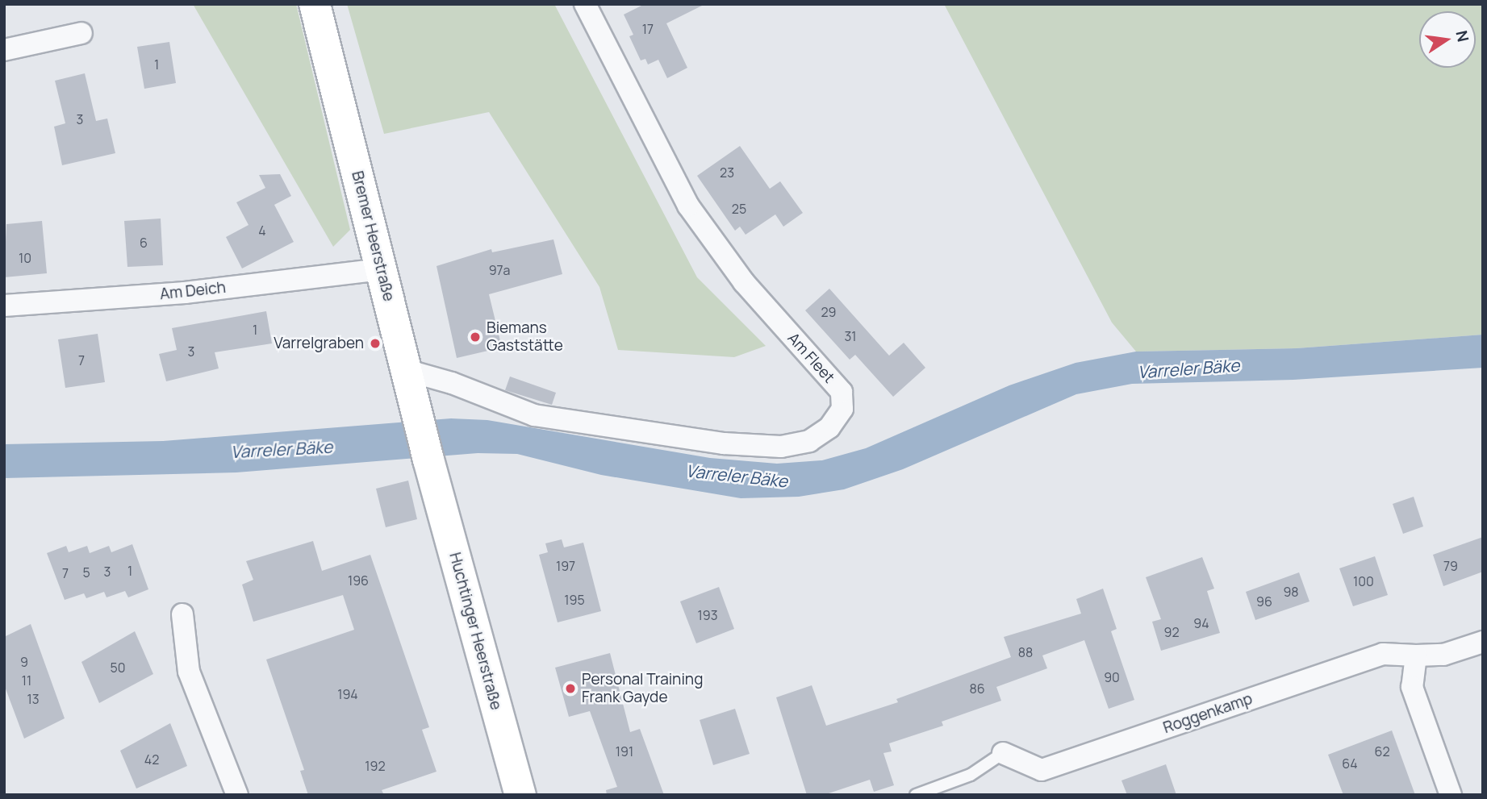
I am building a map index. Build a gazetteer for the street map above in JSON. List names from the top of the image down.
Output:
{
  "streets": {
    "main road": ["Bremer Heerstraße", "Huchtinger Heerstraße"],
    "street": ["Am Deich", "Am Fleet", "Roggenkamp"]
  },
  "crossings": [
    ["Bremer Heerstraße", "Am Deich"],
    ["Bremer Heerstraße", "Am Fleet"],
    ["Bremer Heerstraße", "Huchtinger Heerstraße"]
  ],
  "water": ["Varreler Bäke"],
  "places": ["Biemans Gaststätte", "Varrelgraben", "Personal Training Frank Gayde"],
  "house_numbers": [
    "17",
    "1",
    "3",
    "23",
    "25",
    "4",
    "6",
    "10",
    "97a",
    "29",
    "1",
    "31",
    "3",
    "7",
    "197",
    "79",
    "1",
    "3",
    "5",
    "7",
    "196",
    "100",
    "98",
    "195",
    "96",
    "193",
    "94",
    "92",
    "88",
    "9",
    "50",
    "90",
    "11",
    "86",
    "194",
    "13",
    "191",
    "62",
    "42",
    "64",
    "192"
  ],
  "north": "right"
}
